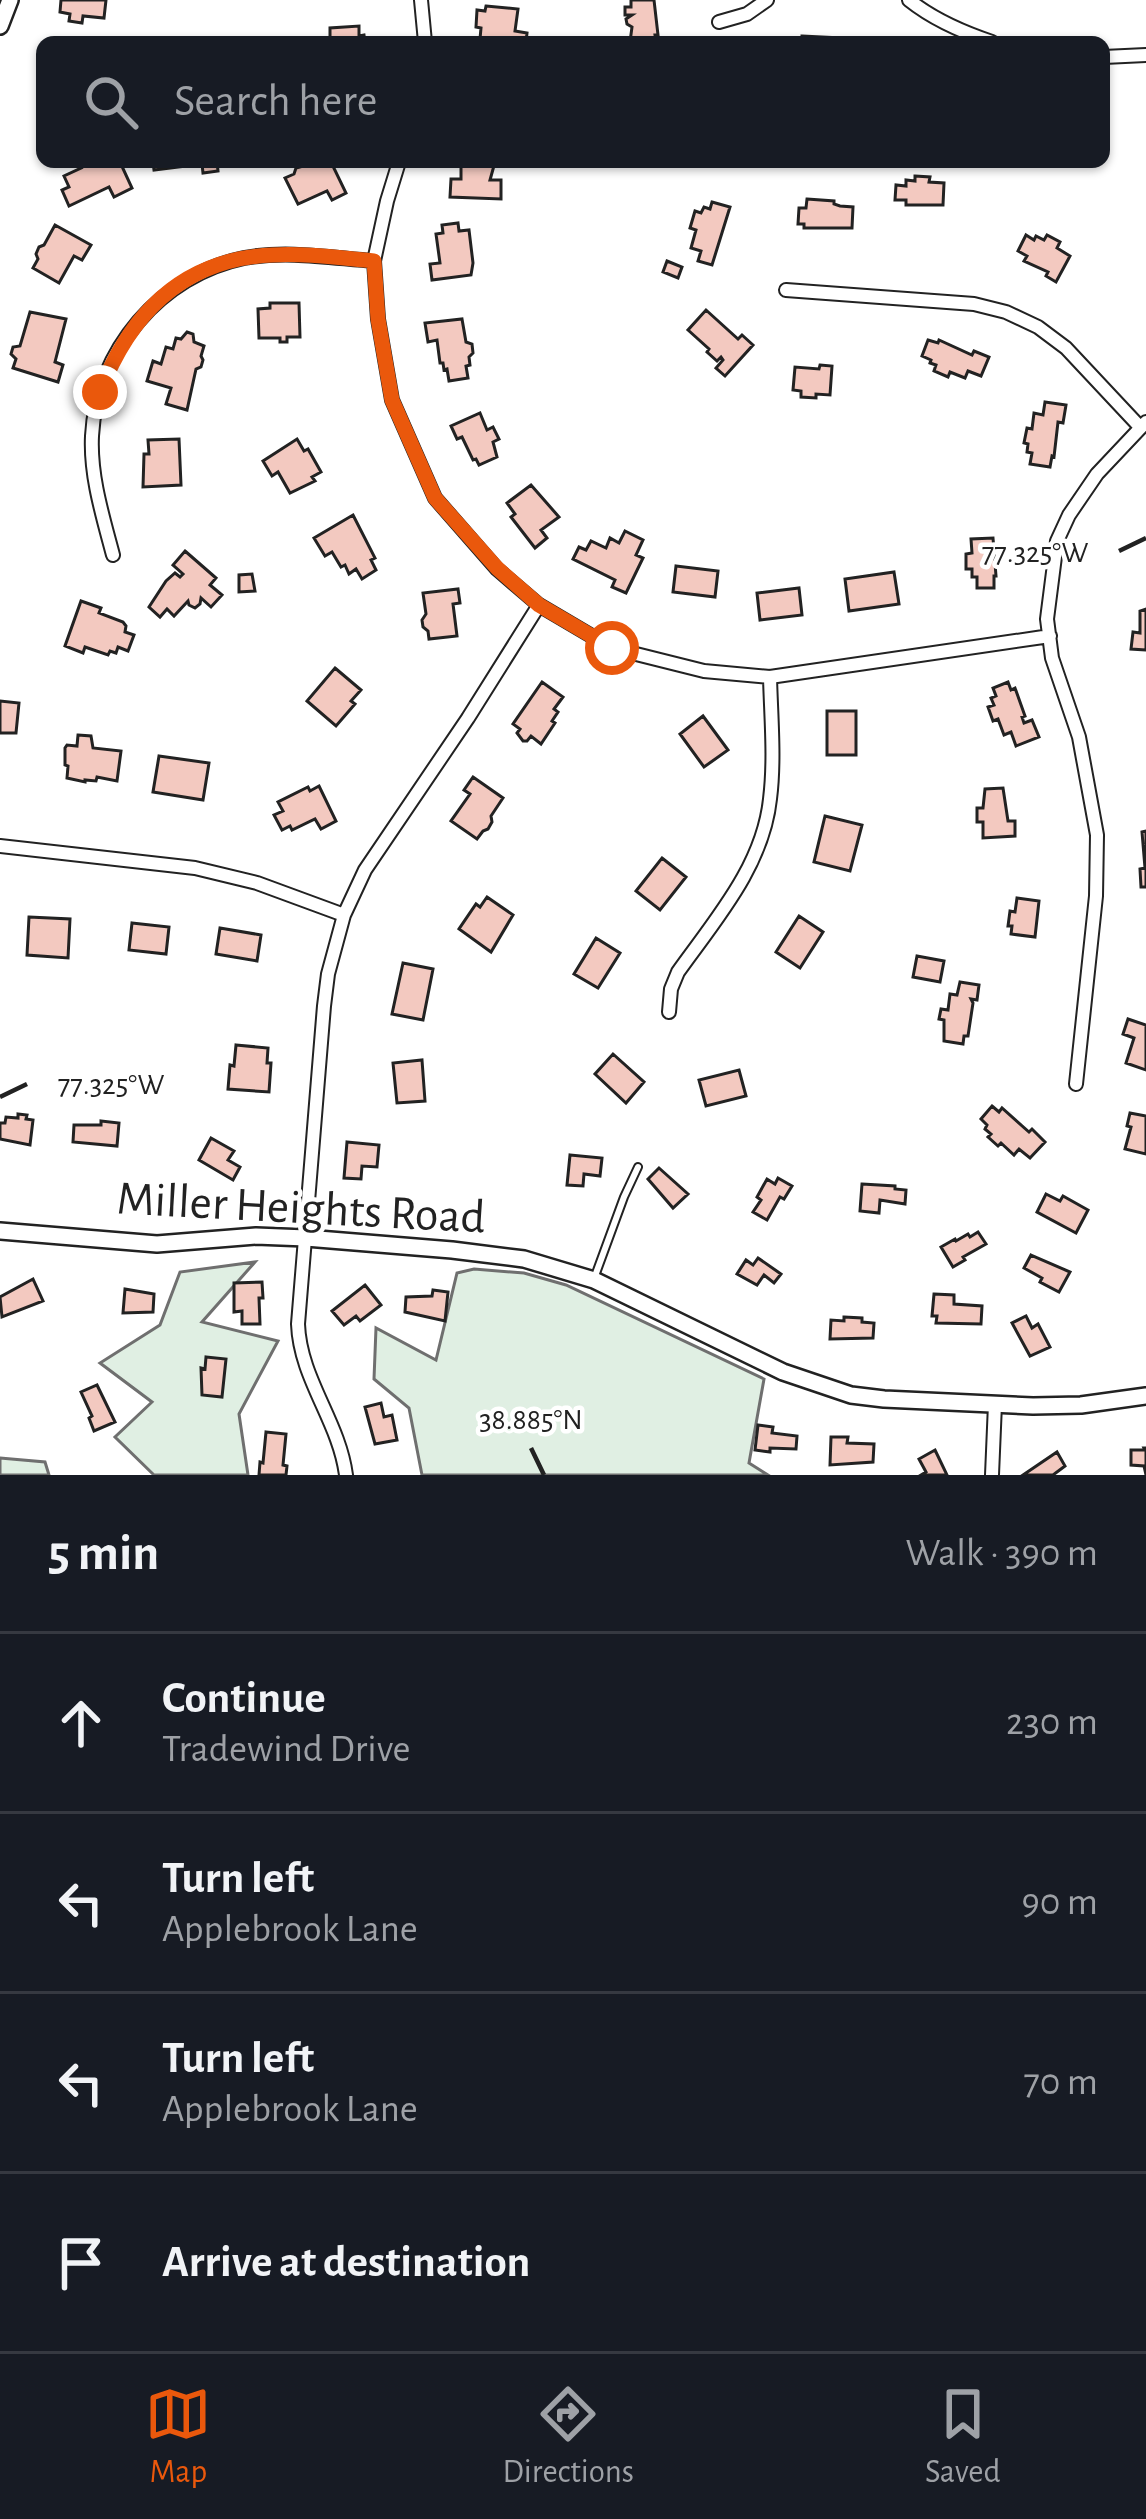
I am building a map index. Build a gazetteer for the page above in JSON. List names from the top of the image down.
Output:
{
  "streets": {
    "street": ["Miller Heights Road"]
  },
  "page": {
    "search": "Search here",
    "heading": ["5 min", "Walk · 390 m"],
    "list": [
      ["Continue", "Tradewind Drive", "230 m"],
      ["Turn left", "Applebrook Lane", "90 m"],
      ["Turn left", "Applebrook Lane", "70 m"],
      "Arrive at destination"
    ],
    "nav": ["Map", "Directions", "Saved"]
  },
  "coordinates": ["77.325°W", "38.885°N"]
}
